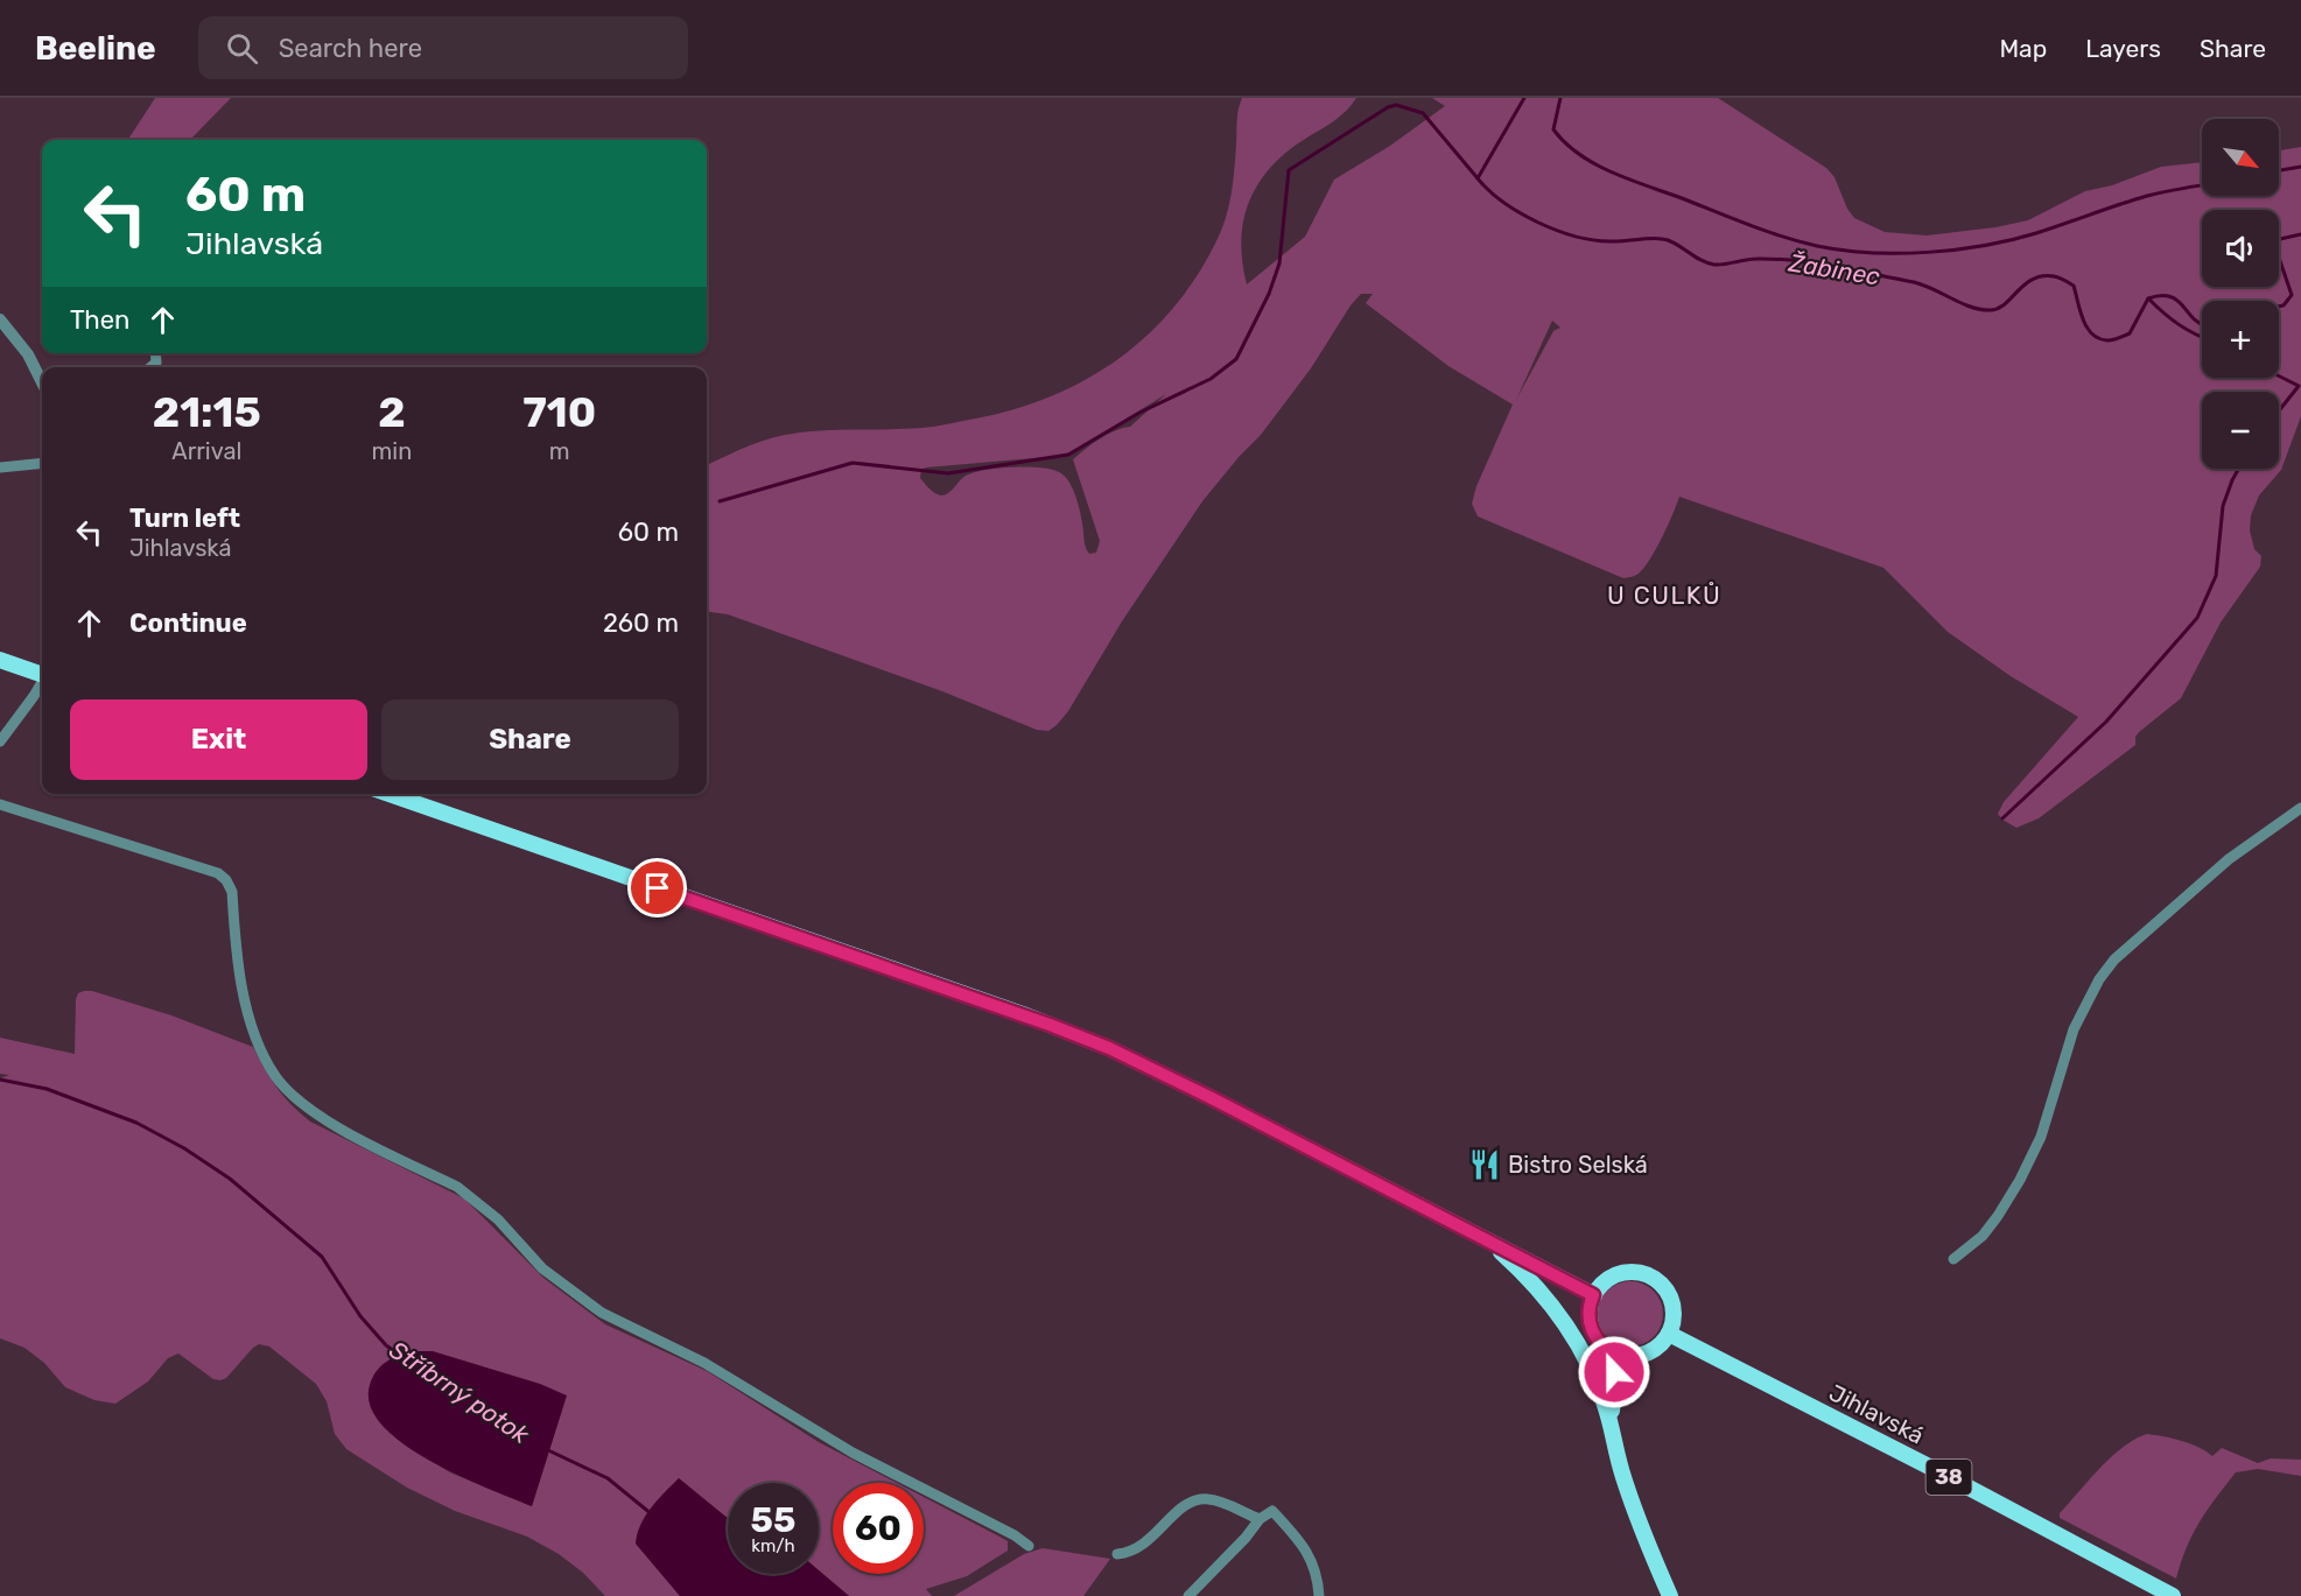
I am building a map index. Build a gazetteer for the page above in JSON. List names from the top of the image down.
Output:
{
  "streets": {
    "main road": ["Jihlavská", "38"]
  },
  "districts": ["U CULKŮ"],
  "water": ["Žabinec", "Stříbrný potok"],
  "places": {
    "restaurant": ["Bistro Selská"]
  },
  "north": "bottom right",
  "page": {
    "header": "Beeline",
    "search": "Search here",
    "nav": ["Map", "Layers", "Share"],
    "map_buttons": ["+", "−"],
    "turn": ["60 m", "Jihlavská"],
    "then": "Then",
    "eta": [
      "21:15",
      "Arrival",
      "2",
      "min",
      "710",
      "m"
    ],
    "list": [
      {
        "name": "Turn left",
        "note": "Jihlavská",
        "value": "60 m"
      },
      {
        "name": "Continue",
        "value": "260 m"
      }
    ],
    "buttons": ["Exit", "Share"],
    "speed": "55 km/h",
    "limit": "60"
  }
}
